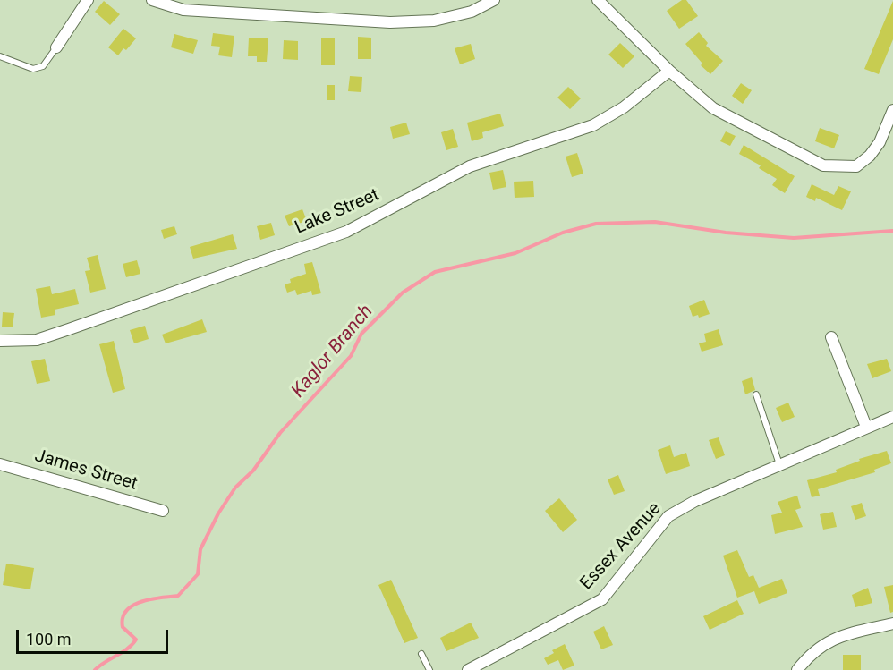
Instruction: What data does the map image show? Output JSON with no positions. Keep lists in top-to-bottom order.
{
  "streets": {
    "street": ["Lake Street", "James Street", "Essex Avenue"]
  },
  "water": ["Kaglor Branch"],
  "scale_bar": "100 m"
}
